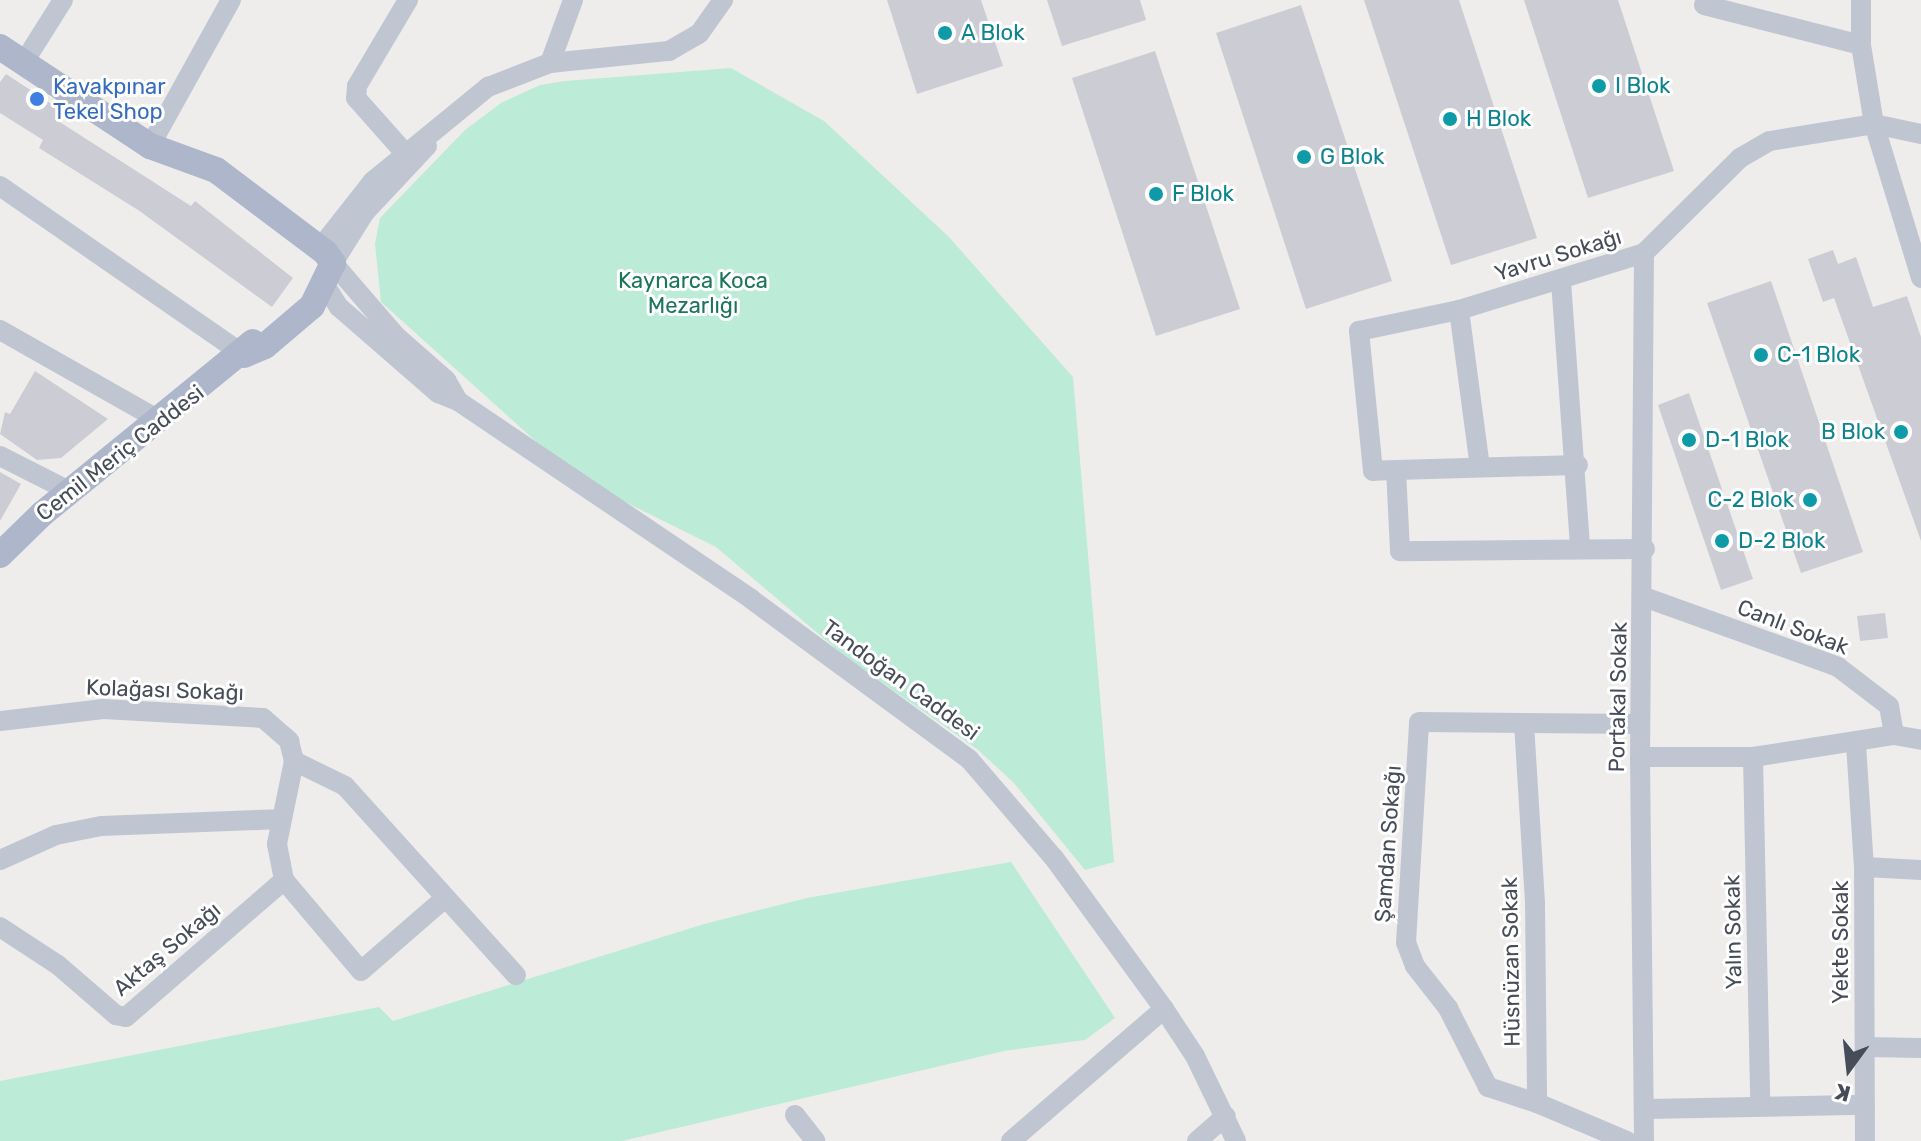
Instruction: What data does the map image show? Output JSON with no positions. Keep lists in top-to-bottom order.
{
  "streets": {
    "main road": ["Cemil Meriç Caddesi"],
    "street": [
      "Yavru Sokağı",
      "Canlı Sokak",
      "Tandoğan Caddesi",
      "Kolağası Sokağı",
      "Portakal Sokak",
      "Şamdan Sokağı",
      "Yalın Sokak",
      "Yekte Sokak",
      "Aktaş Sokağı",
      "Hüsnüzan Sokak"
    ]
  },
  "crossings": [
    ["Yavru Sokağı", "Portakal Sokak"],
    ["Cemil Meriç Caddesi", "Tandoğan Caddesi"],
    ["Canlı Sokak", "Portakal Sokak"],
    ["Şamdan Sokağı", "Hüsnüzan Sokak"]
  ],
  "parks": ["Kaynarca Koca Mezarlığı"],
  "places": [
    "A Blok",
    "I Blok",
    "Kavakpınar Tekel Shop",
    "H Blok",
    "G Blok",
    "F Blok",
    "C-1 Blok",
    "B Blok",
    "D-1 Blok",
    "C-2 Blok",
    "D-2 Blok"
  ],
  "north": "bottom"
}
